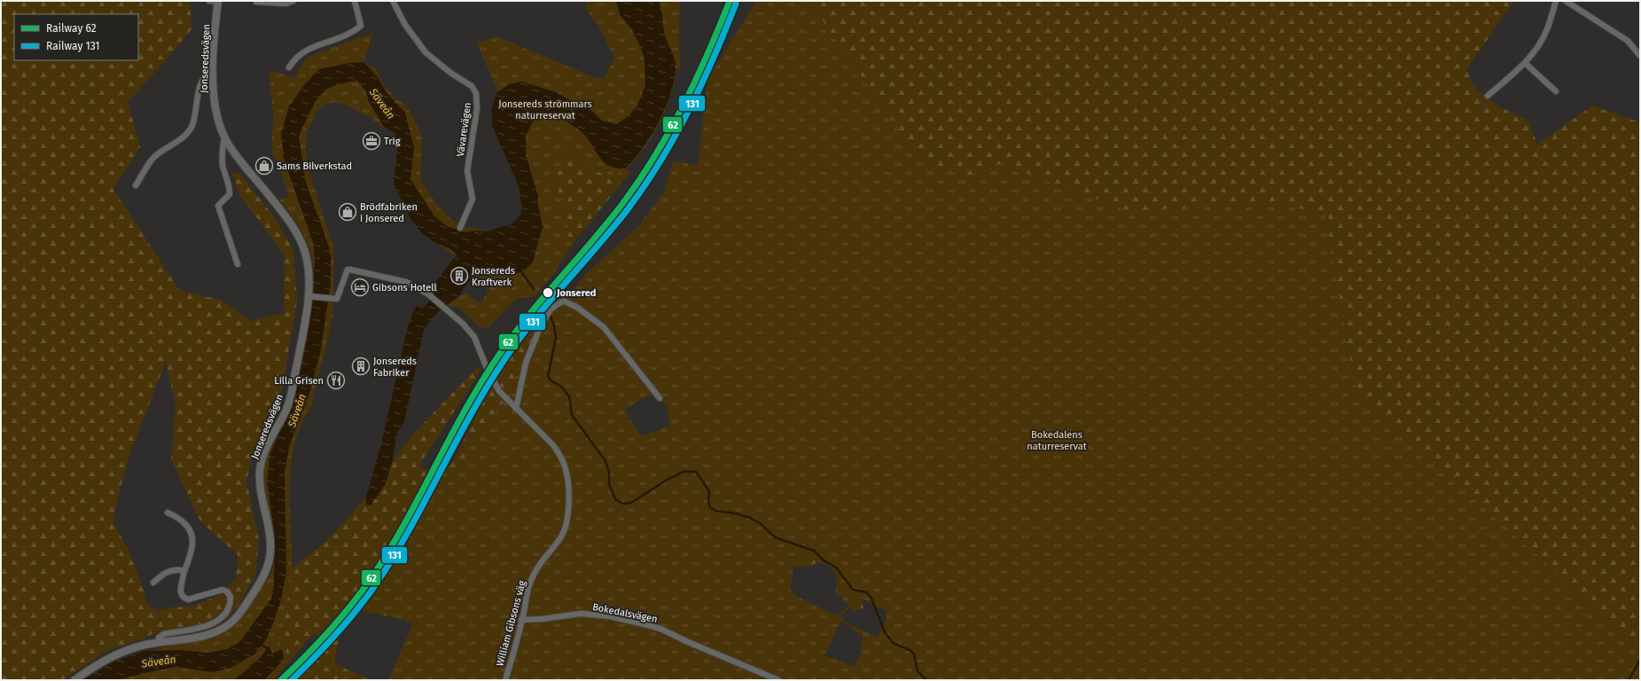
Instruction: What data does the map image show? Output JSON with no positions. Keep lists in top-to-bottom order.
{
  "streets": {
    "street": [
      "Jonseredsvägen",
      "Vävarevägen",
      "Bokedalsvägen",
      "William Gibsons väg"
    ]
  },
  "crossings": [
    ["Jonseredsvägen", "William Gibsons väg"],
    ["Bokedalsvägen", "William Gibsons väg"]
  ],
  "water": ["Säveån"],
  "parks": ["Jonsereds strömmars naturreservat", "Bokedalens naturreservat"],
  "places": {
    "office": ["Trig"],
    "shop": ["Sams Bilverkstad", "Brödfabriken i Jonsered"],
    "building": ["Jonsereds Kraftverk", "Jonsereds Fabriker"],
    "hotel": ["Gibsons Hotell"],
    "other": ["Jonsered"],
    "restaurant": ["Lilla Grisen"]
  },
  "lines": ["rail line 62", "rail line 131"],
  "legend": ["Railway 62", "Railway 131"]
}
